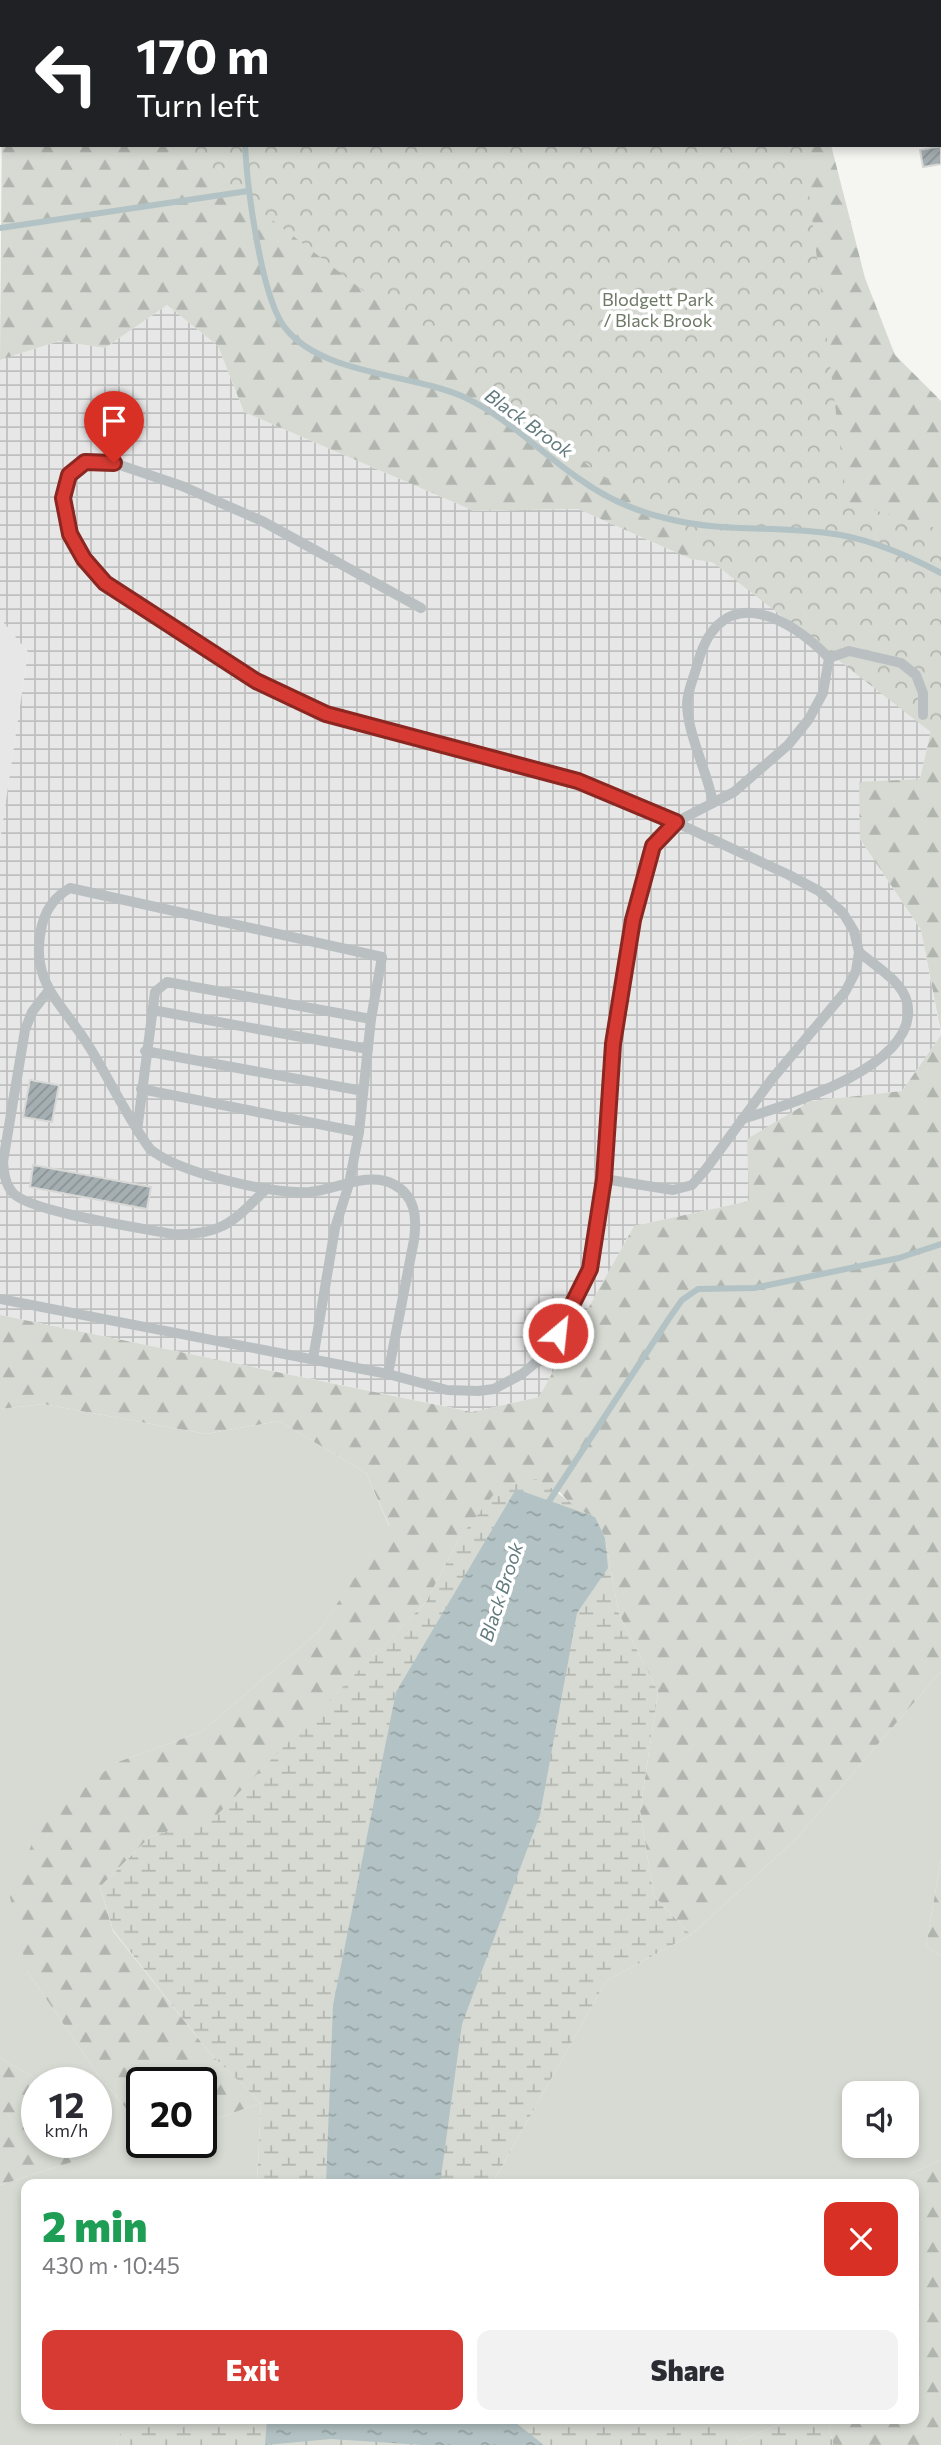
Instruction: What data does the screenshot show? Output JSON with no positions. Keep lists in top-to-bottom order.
{
  "water": ["Black Brook"],
  "parks": ["Blodgett Park / Black Brook"],
  "page": {
    "turn": ["170 m", "Turn left"],
    "speed": "12 km/h",
    "limit": "20",
    "heading": ["2 min", "430 m · 10:45"],
    "buttons": ["Exit", "Share"]
  }
}
